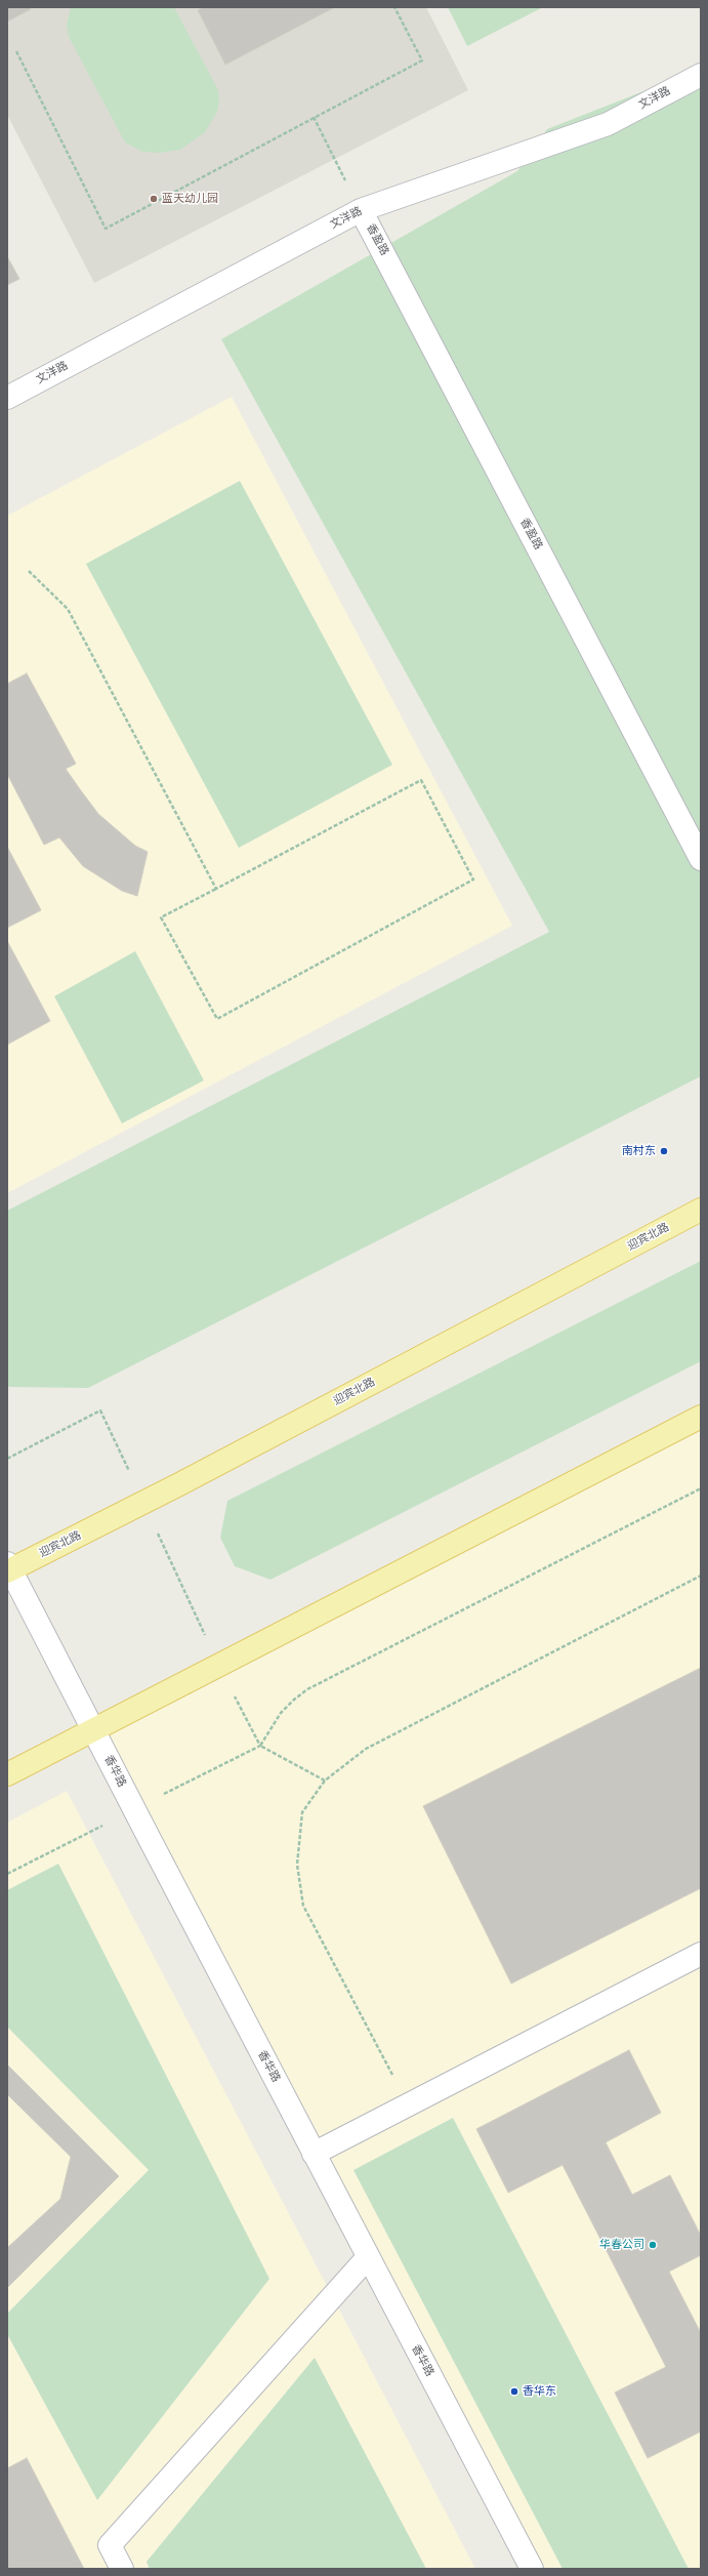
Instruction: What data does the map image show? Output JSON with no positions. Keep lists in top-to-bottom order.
{
  "streets": {
    "main road": ["迎宾北路"],
    "street": ["文洋路", "香盈路", "香华路"]
  },
  "crossings": [
    ["文洋路", "香盈路"],
    ["迎宾北路", "香华路"]
  ],
  "places": [
    "蓝天幼儿园",
    "南村东",
    "华春公司",
    "香华东"
  ]
}
